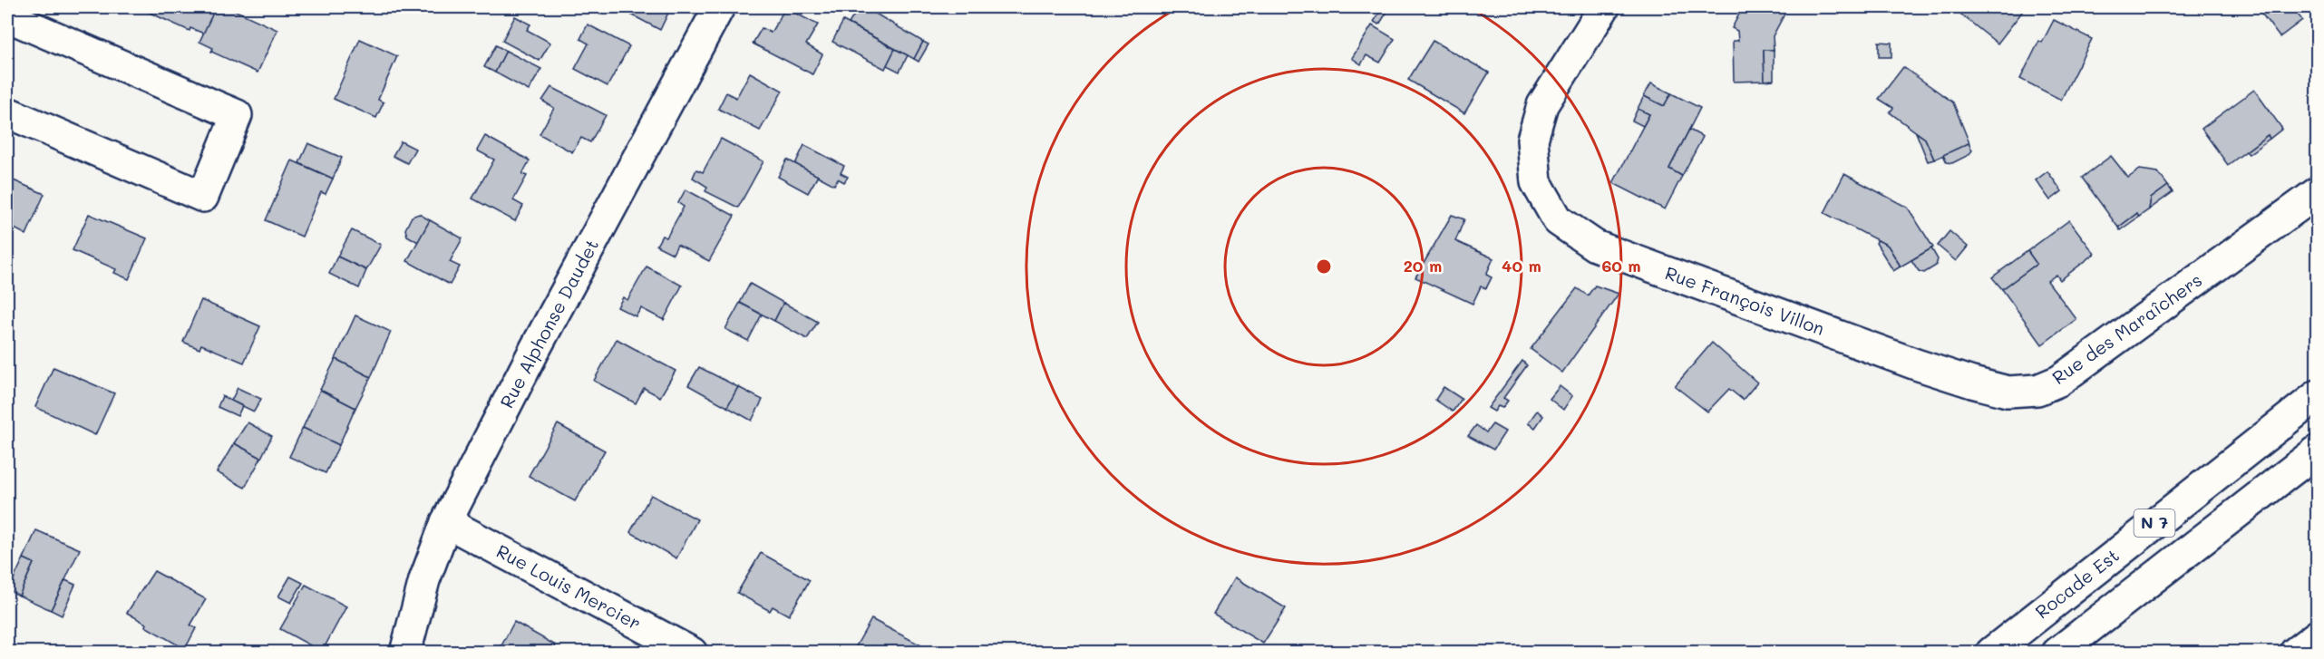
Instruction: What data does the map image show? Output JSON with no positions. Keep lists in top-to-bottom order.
{
  "streets": {
    "main road": [
      "Rue François Villon",
      "Rue Alphonse Daudet",
      "Rue des Maraîchers",
      "N 7",
      "Rocade Est",
      "Rue Louis Mercier"
    ]
  },
  "crossings": [
    ["Rue François Villon", "Rue des Maraîchers"],
    ["Rue Alphonse Daudet", "Rue Louis Mercier"]
  ],
  "rings": ["20 m", "40 m", "60 m"]
}
